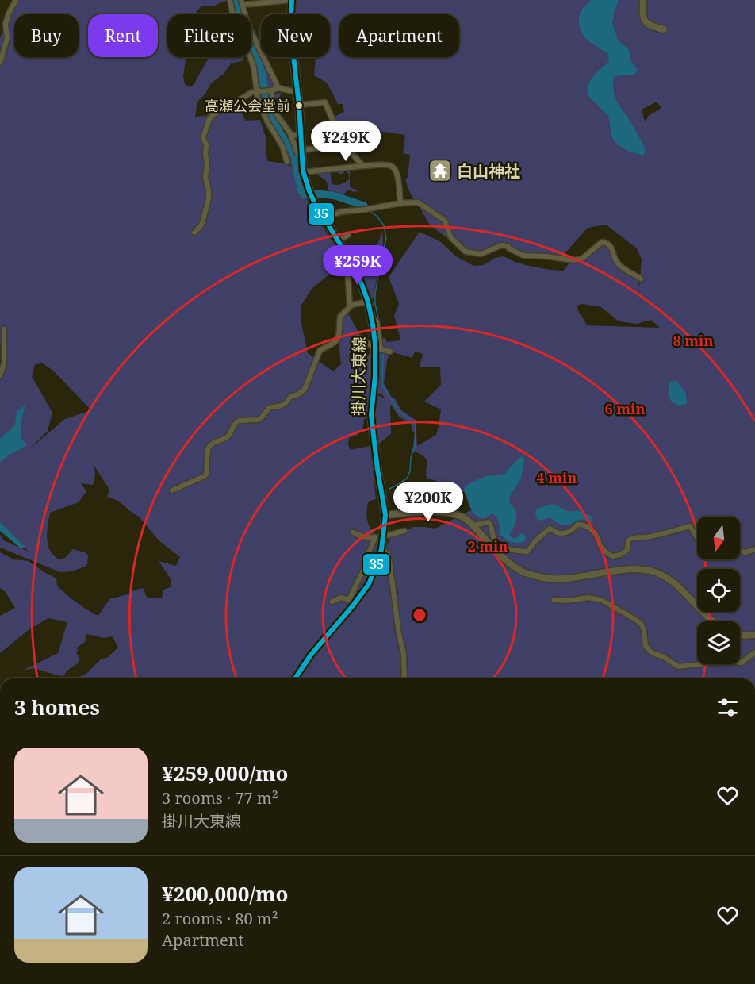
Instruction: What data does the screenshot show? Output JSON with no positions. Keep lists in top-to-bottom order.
{
  "streets": {
    "main road": ["掛川大東線"]
  },
  "places": {
    "other": ["高瀬公会堂前"],
    "temple": ["白山神社"]
  },
  "lines": ["transit line 35"],
  "north": "bottom",
  "page": {
    "chip": [
      "Buy",
      "Rent",
      "Filters",
      "New",
      "Apartment"
    ],
    "price": ["¥249K", "¥259K", "¥200K"],
    "heading": "3 homes",
    "list": [
      {
        "name": "¥259,000/mo",
        "note": "3 rooms · 77 m² · 掛川大東線"
      },
      {
        "name": "¥200,000/mo",
        "note": "2 rooms · 80 m² · Apartment"
      }
    ]
  },
  "rings": [
    "8 min",
    "6 min",
    "4 min",
    "2 min"
  ]
}
